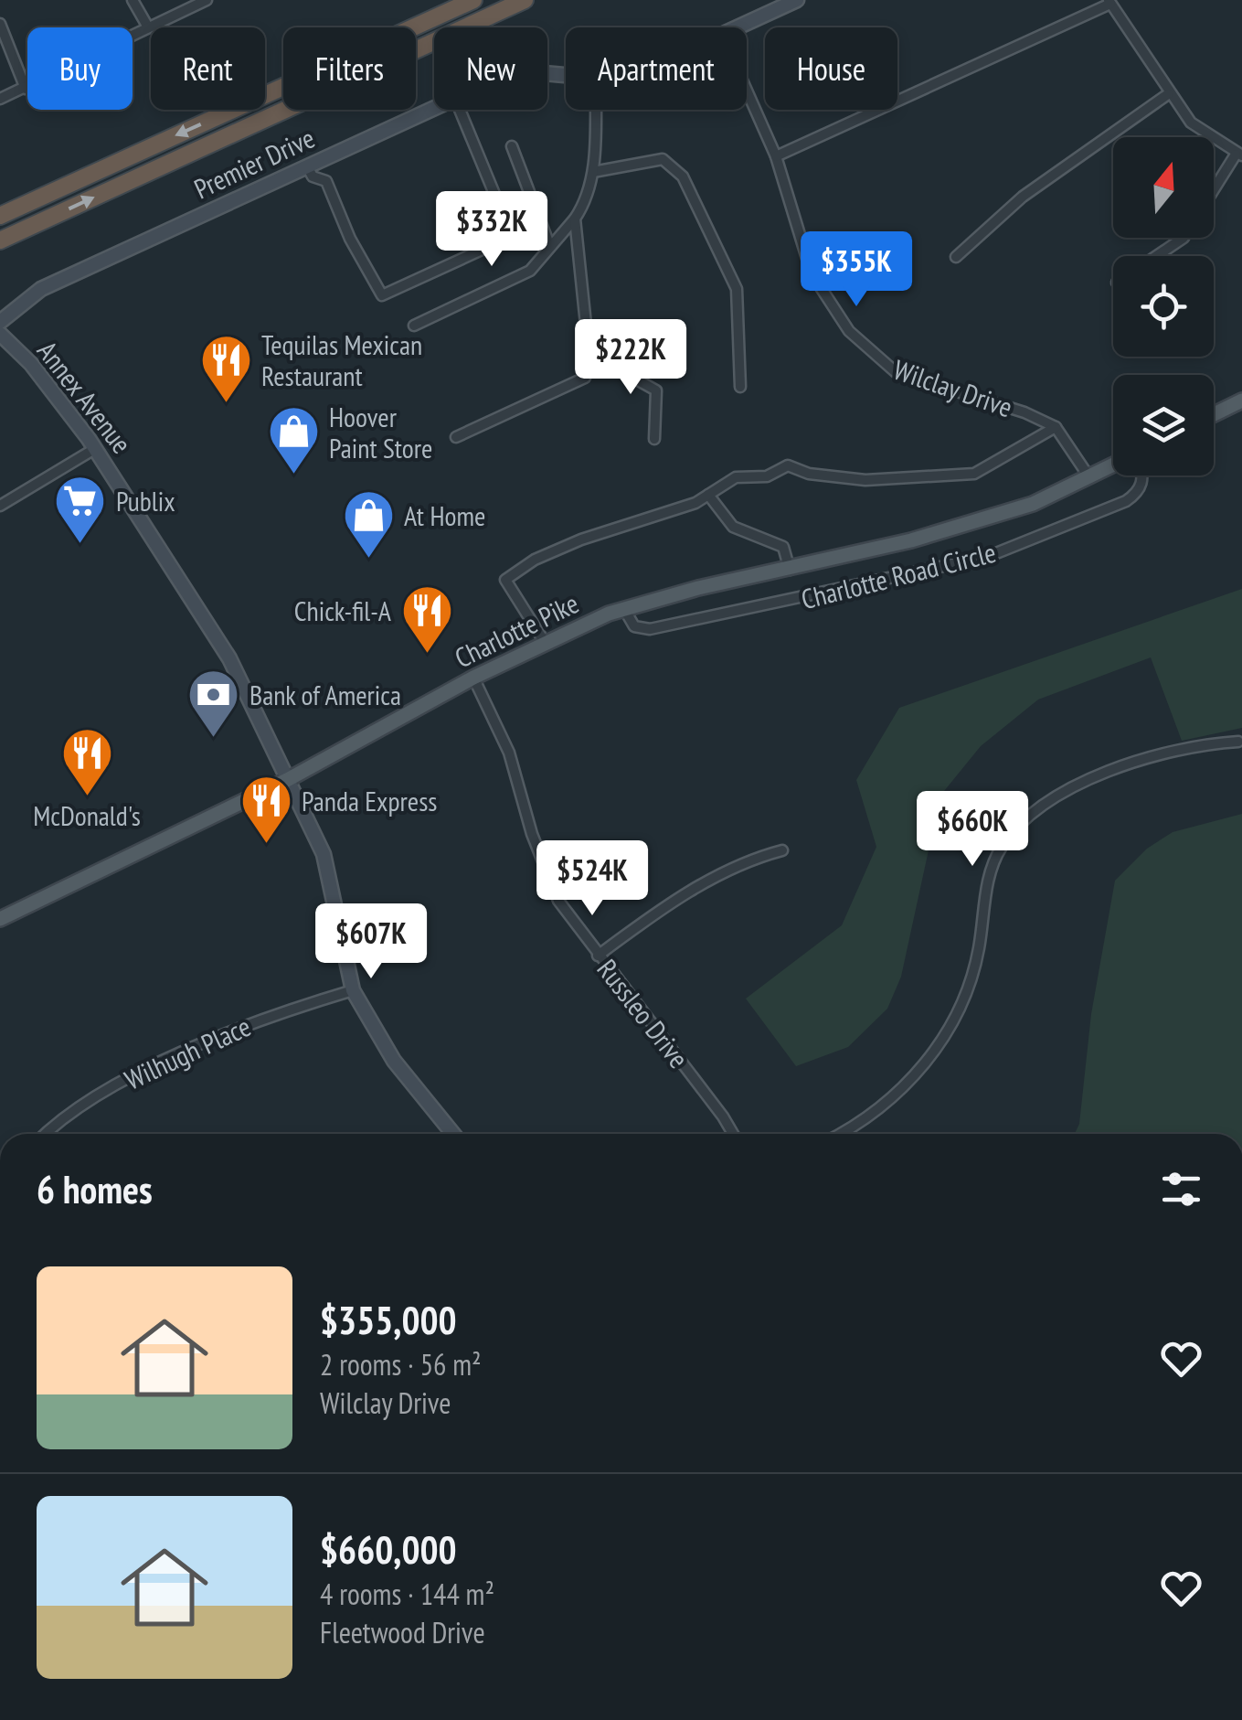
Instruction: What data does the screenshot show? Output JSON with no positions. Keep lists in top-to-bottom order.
{
  "streets": {
    "main road": ["Charlotte Pike"],
    "street": [
      "Premier Drive",
      "Wilclay Drive",
      "Annex Avenue",
      "Charlotte Road Circle",
      "Russleo Drive",
      "Wilhugh Place"
    ]
  },
  "crossings": [
    ["Annex Avenue", "Charlotte Pike"],
    ["Annex Avenue", "Wilhugh Place"],
    ["Charlotte Road Circle", "Charlotte Pike"],
    ["Charlotte Pike", "Russleo Drive"]
  ],
  "places": {
    "restaurant": [
      "Tequilas Mexican Restaurant",
      "Chick-fil-A",
      "McDonald's",
      "Panda Express"
    ],
    "shop": ["Hoover Paint Store", "At Home"],
    "supermarket": ["Publix"],
    "bank": ["Bank of America"]
  },
  "north": "top",
  "page": {
    "chip": [
      "Buy",
      "Rent",
      "Filters",
      "New",
      "Apartment",
      "House"
    ],
    "price": [
      "$332K",
      "$355K",
      "$222K",
      "$660K",
      "$524K",
      "$607K"
    ],
    "heading": "6 homes",
    "list": [
      {
        "name": "$355,000",
        "note": "2 rooms · 56 m² · Wilclay Drive"
      },
      {
        "name": "$660,000",
        "note": "4 rooms · 144 m² · Fleetwood Drive"
      }
    ]
  }
}
